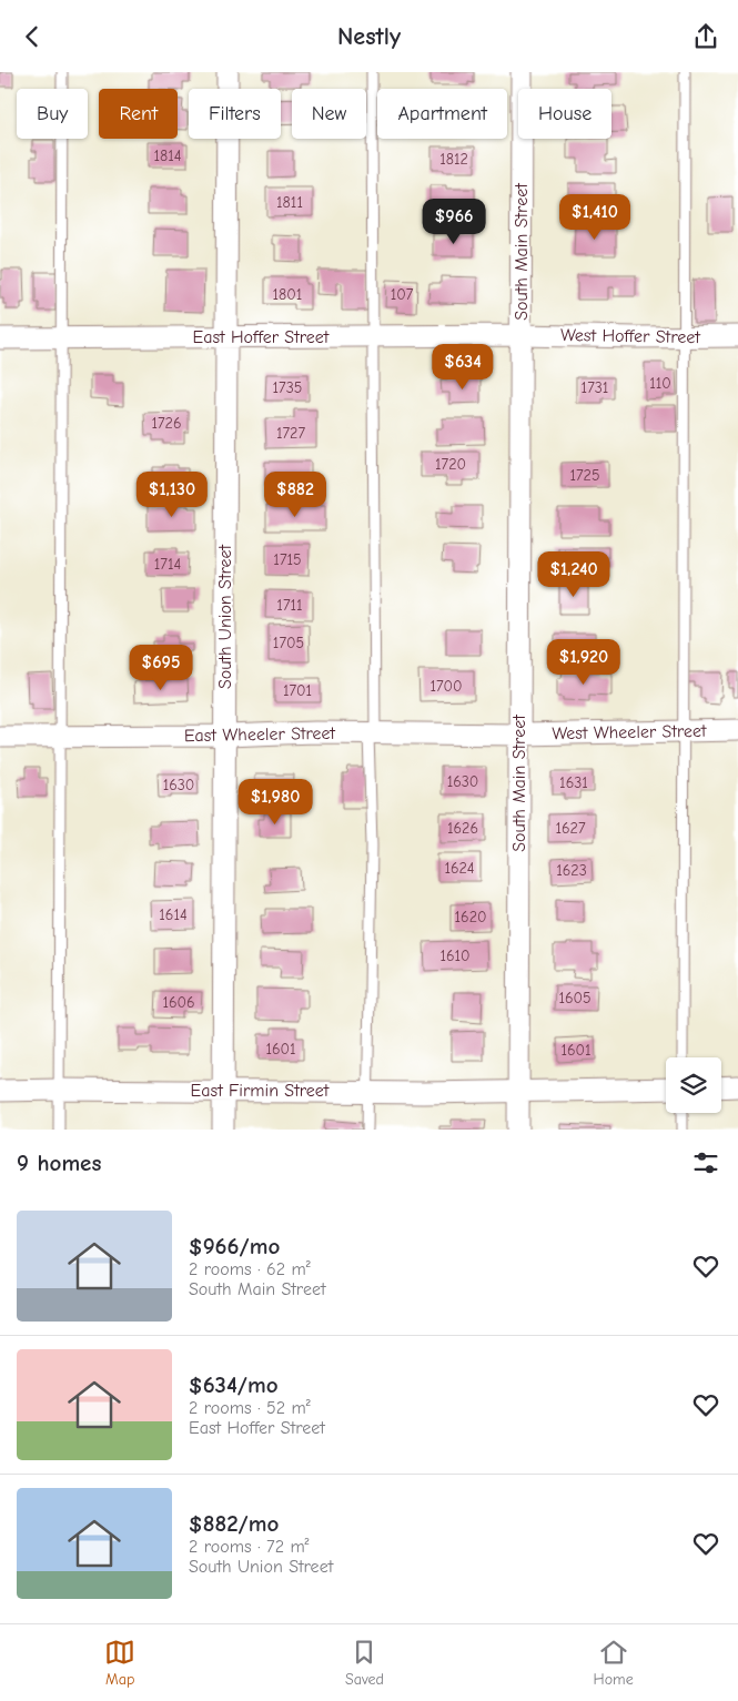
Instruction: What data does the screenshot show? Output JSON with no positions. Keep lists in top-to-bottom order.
{
  "streets": {
    "street": [
      "South Main Street",
      "West Hoffer Street",
      "East Hoffer Street",
      "South Union Street",
      "West Wheeler Street",
      "East Wheeler Street",
      "East Firmin Street"
    ]
  },
  "crossings": [
    ["South Main Street", "West Hoffer Street"],
    ["South Main Street", "East Hoffer Street"],
    ["South Main Street", "West Wheeler Street"],
    ["South Main Street", "East Wheeler Street"],
    ["South Main Street", "East Firmin Street"],
    ["West Hoffer Street", "East Hoffer Street"],
    ["East Hoffer Street", "South Union Street"],
    ["South Union Street", "East Wheeler Street"],
    ["South Union Street", "East Firmin Street"],
    ["West Wheeler Street", "East Wheeler Street"]
  ],
  "house_numbers": [
    "1814",
    "1812",
    "1811",
    "1801",
    "107",
    "110",
    "1735",
    "1731",
    "1726",
    "1727",
    "1720",
    "1725",
    "1715",
    "1714",
    "1711",
    "1705",
    "1700",
    "1701",
    "1630",
    "1631",
    "1630",
    "1626",
    "1627",
    "1624",
    "1623",
    "1614",
    "1620",
    "1610",
    "1605",
    "1606",
    "1601",
    "1601"
  ],
  "page": {
    "header": "Nestly",
    "chip": [
      "Buy",
      "Rent",
      "Filters",
      "New",
      "Apartment",
      "House"
    ],
    "price": [
      "$1,410",
      "$966",
      "$634",
      "$1,130",
      "$882",
      "$1,240",
      "$1,920",
      "$695",
      "$1,980"
    ],
    "heading": "9 homes",
    "list": [
      {
        "name": "$966/mo",
        "note": "2 rooms · 62 m² · South Main Street"
      },
      {
        "name": "$634/mo",
        "note": "2 rooms · 52 m² · East Hoffer Street"
      },
      {
        "name": "$882/mo",
        "note": "2 rooms · 72 m² · South Union Street"
      }
    ],
    "tabs": ["Map", "Saved", "Home"]
  }
}
